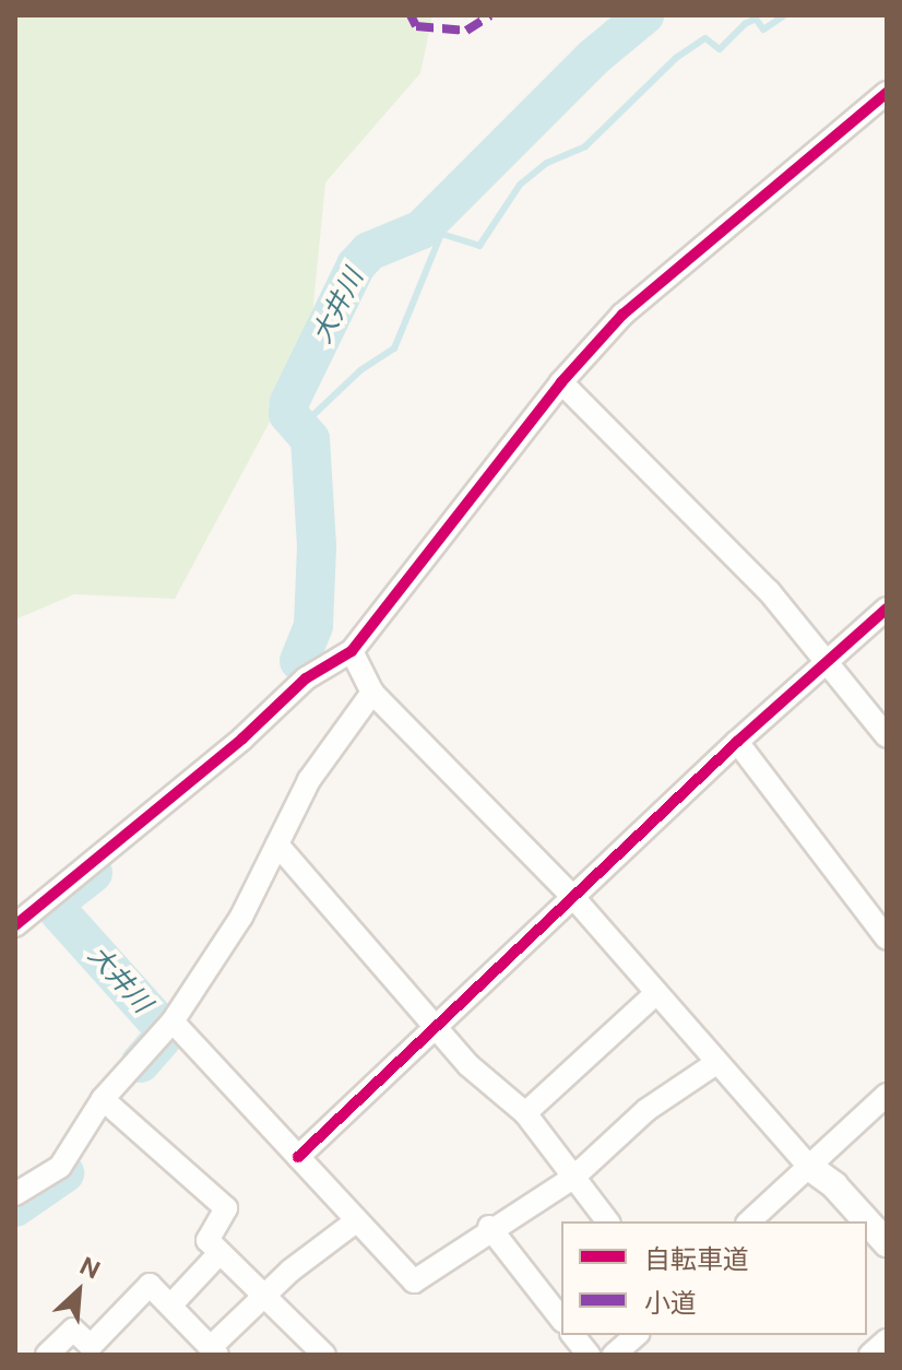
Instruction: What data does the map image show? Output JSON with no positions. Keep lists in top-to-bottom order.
{
  "water": ["大井川"],
  "legend": ["自転車道", "小道"],
  "north": "top right"
}
